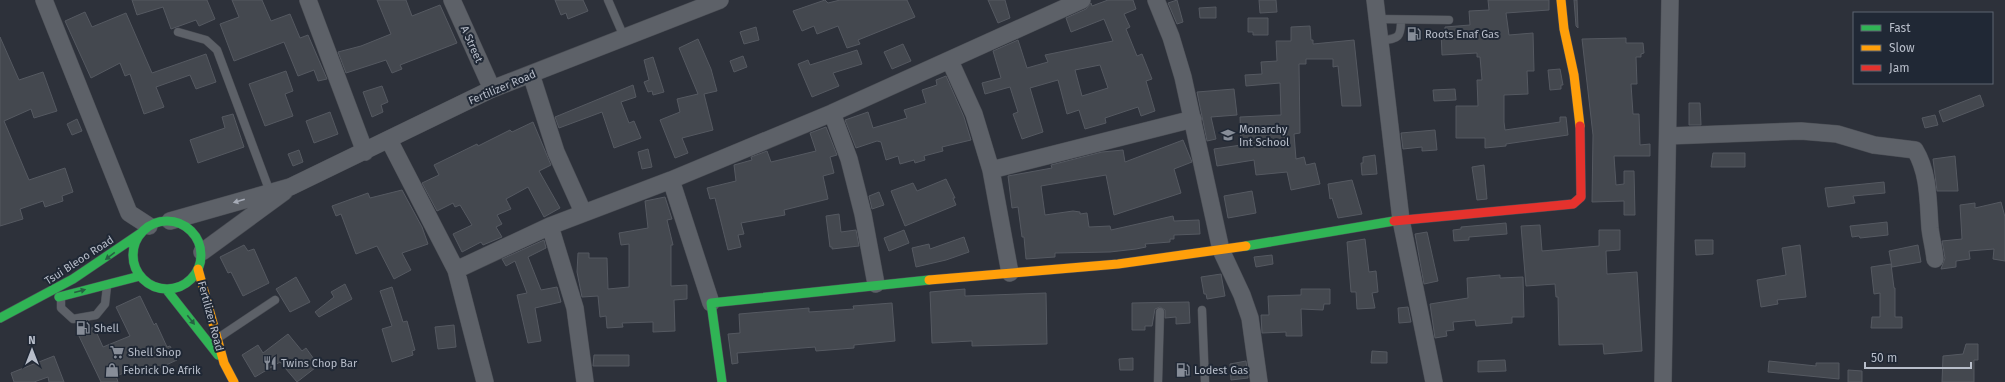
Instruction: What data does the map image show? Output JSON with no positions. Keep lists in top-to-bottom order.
{
  "streets": {
    "street": ["A Street", "Fertilizer Road", "Tsui Bleoo Road"]
  },
  "crossings": [
    ["A Street", "Fertilizer Road"],
    ["Fertilizer Road", "Tsui Bleoo Road"]
  ],
  "places": {
    "fuel station": ["Roots Enaf Gas", "Shell", "Lodest Gas"],
    "school or university": ["Monarchy Int School"],
    "supermarket": ["Shell Shop"],
    "restaurant": ["Twins Chop Bar"],
    "shop": ["Febrick De Afrik"]
  },
  "legend": ["Fast", "Slow", "Jam"],
  "scale_bar": "50 m",
  "north": "top"
}
